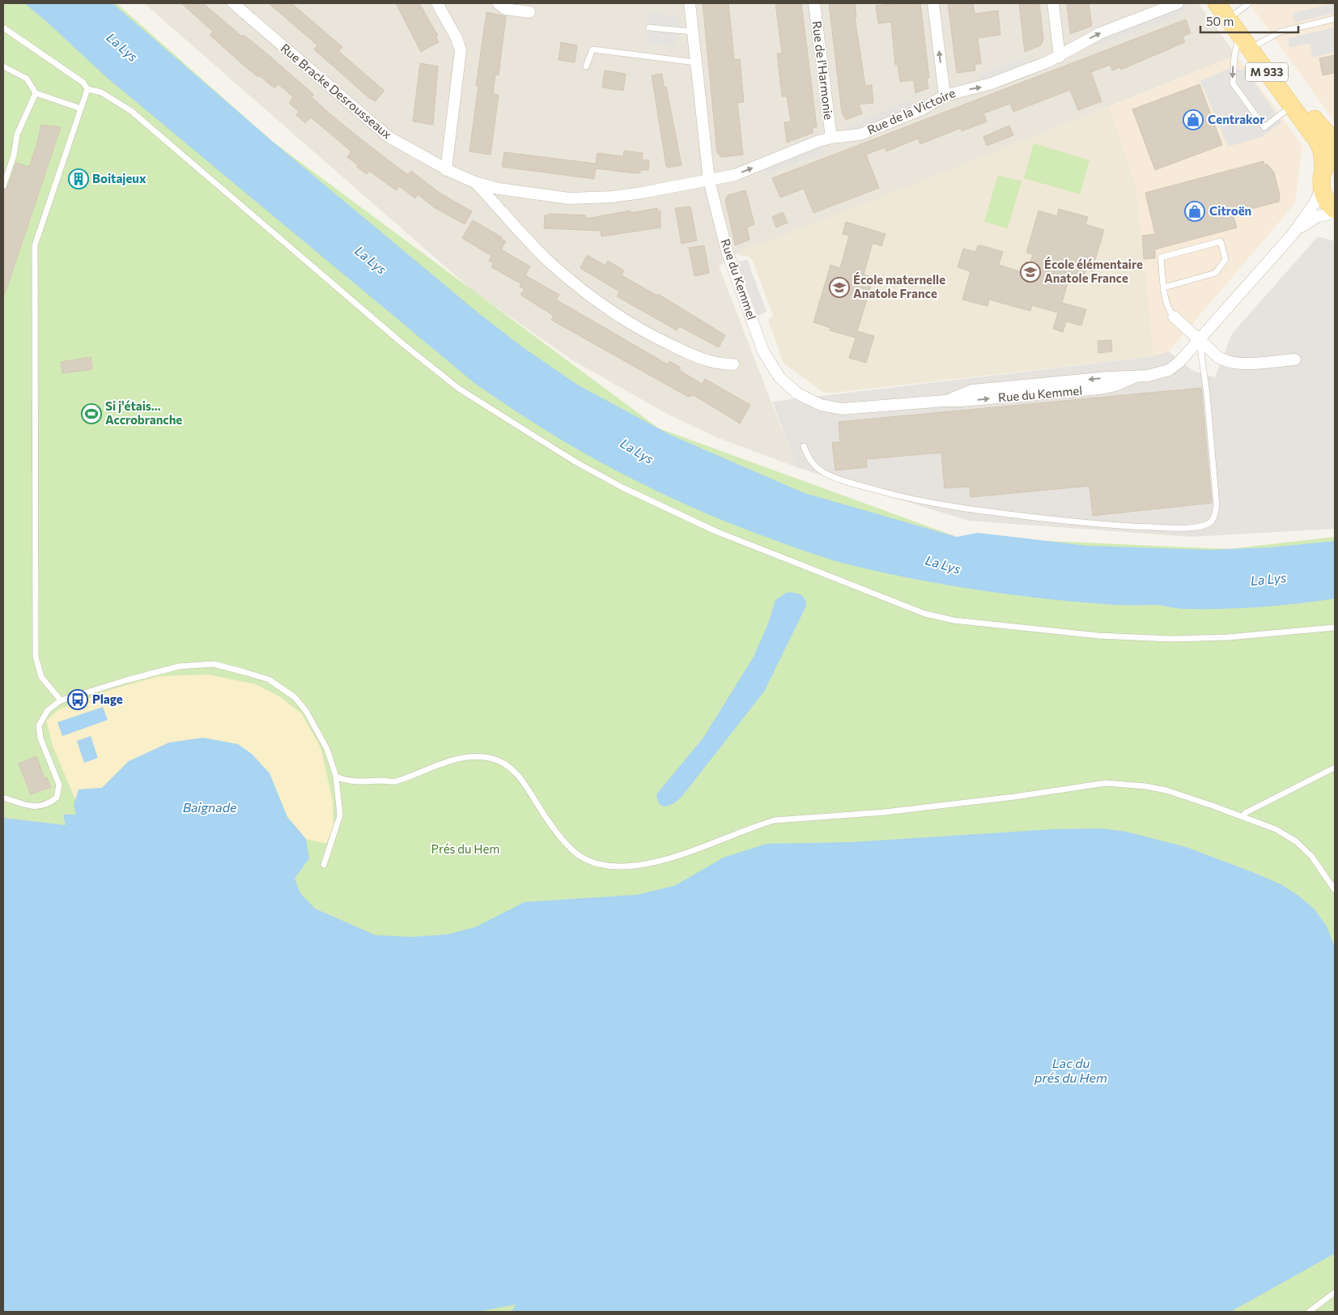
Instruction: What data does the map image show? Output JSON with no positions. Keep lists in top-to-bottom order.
{
  "streets": {
    "main road": ["M 933"],
    "street": [
      "Rue de l'Harmonie",
      "Rue Bracke Desrousseaux",
      "Rue de la Victoire",
      "Rue du Kemmel"
    ]
  },
  "crossings": [
    ["Rue de l'Harmonie", "Rue de la Victoire"],
    ["Rue Bracke Desrousseaux", "Rue de la Victoire"],
    ["Rue Bracke Desrousseaux", "Rue du Kemmel"],
    ["Rue de la Victoire", "Rue du Kemmel"]
  ],
  "one_way": ["Rue de la Victoire"],
  "water": ["La Lys", "Baignade", "Lac du prés du Hem"],
  "parks": ["Prés du Hem"],
  "places": {
    "shop": ["Centrakor", "Citroën"],
    "building": ["Boitajeux"],
    "school or university": ["École élémentaire Anatole France", "École maternelle Anatole France"],
    "sports": ["Si j'étais... Accrobranche"],
    "bus stop": ["Plage"]
  },
  "scale_bar": "50 m"
}
